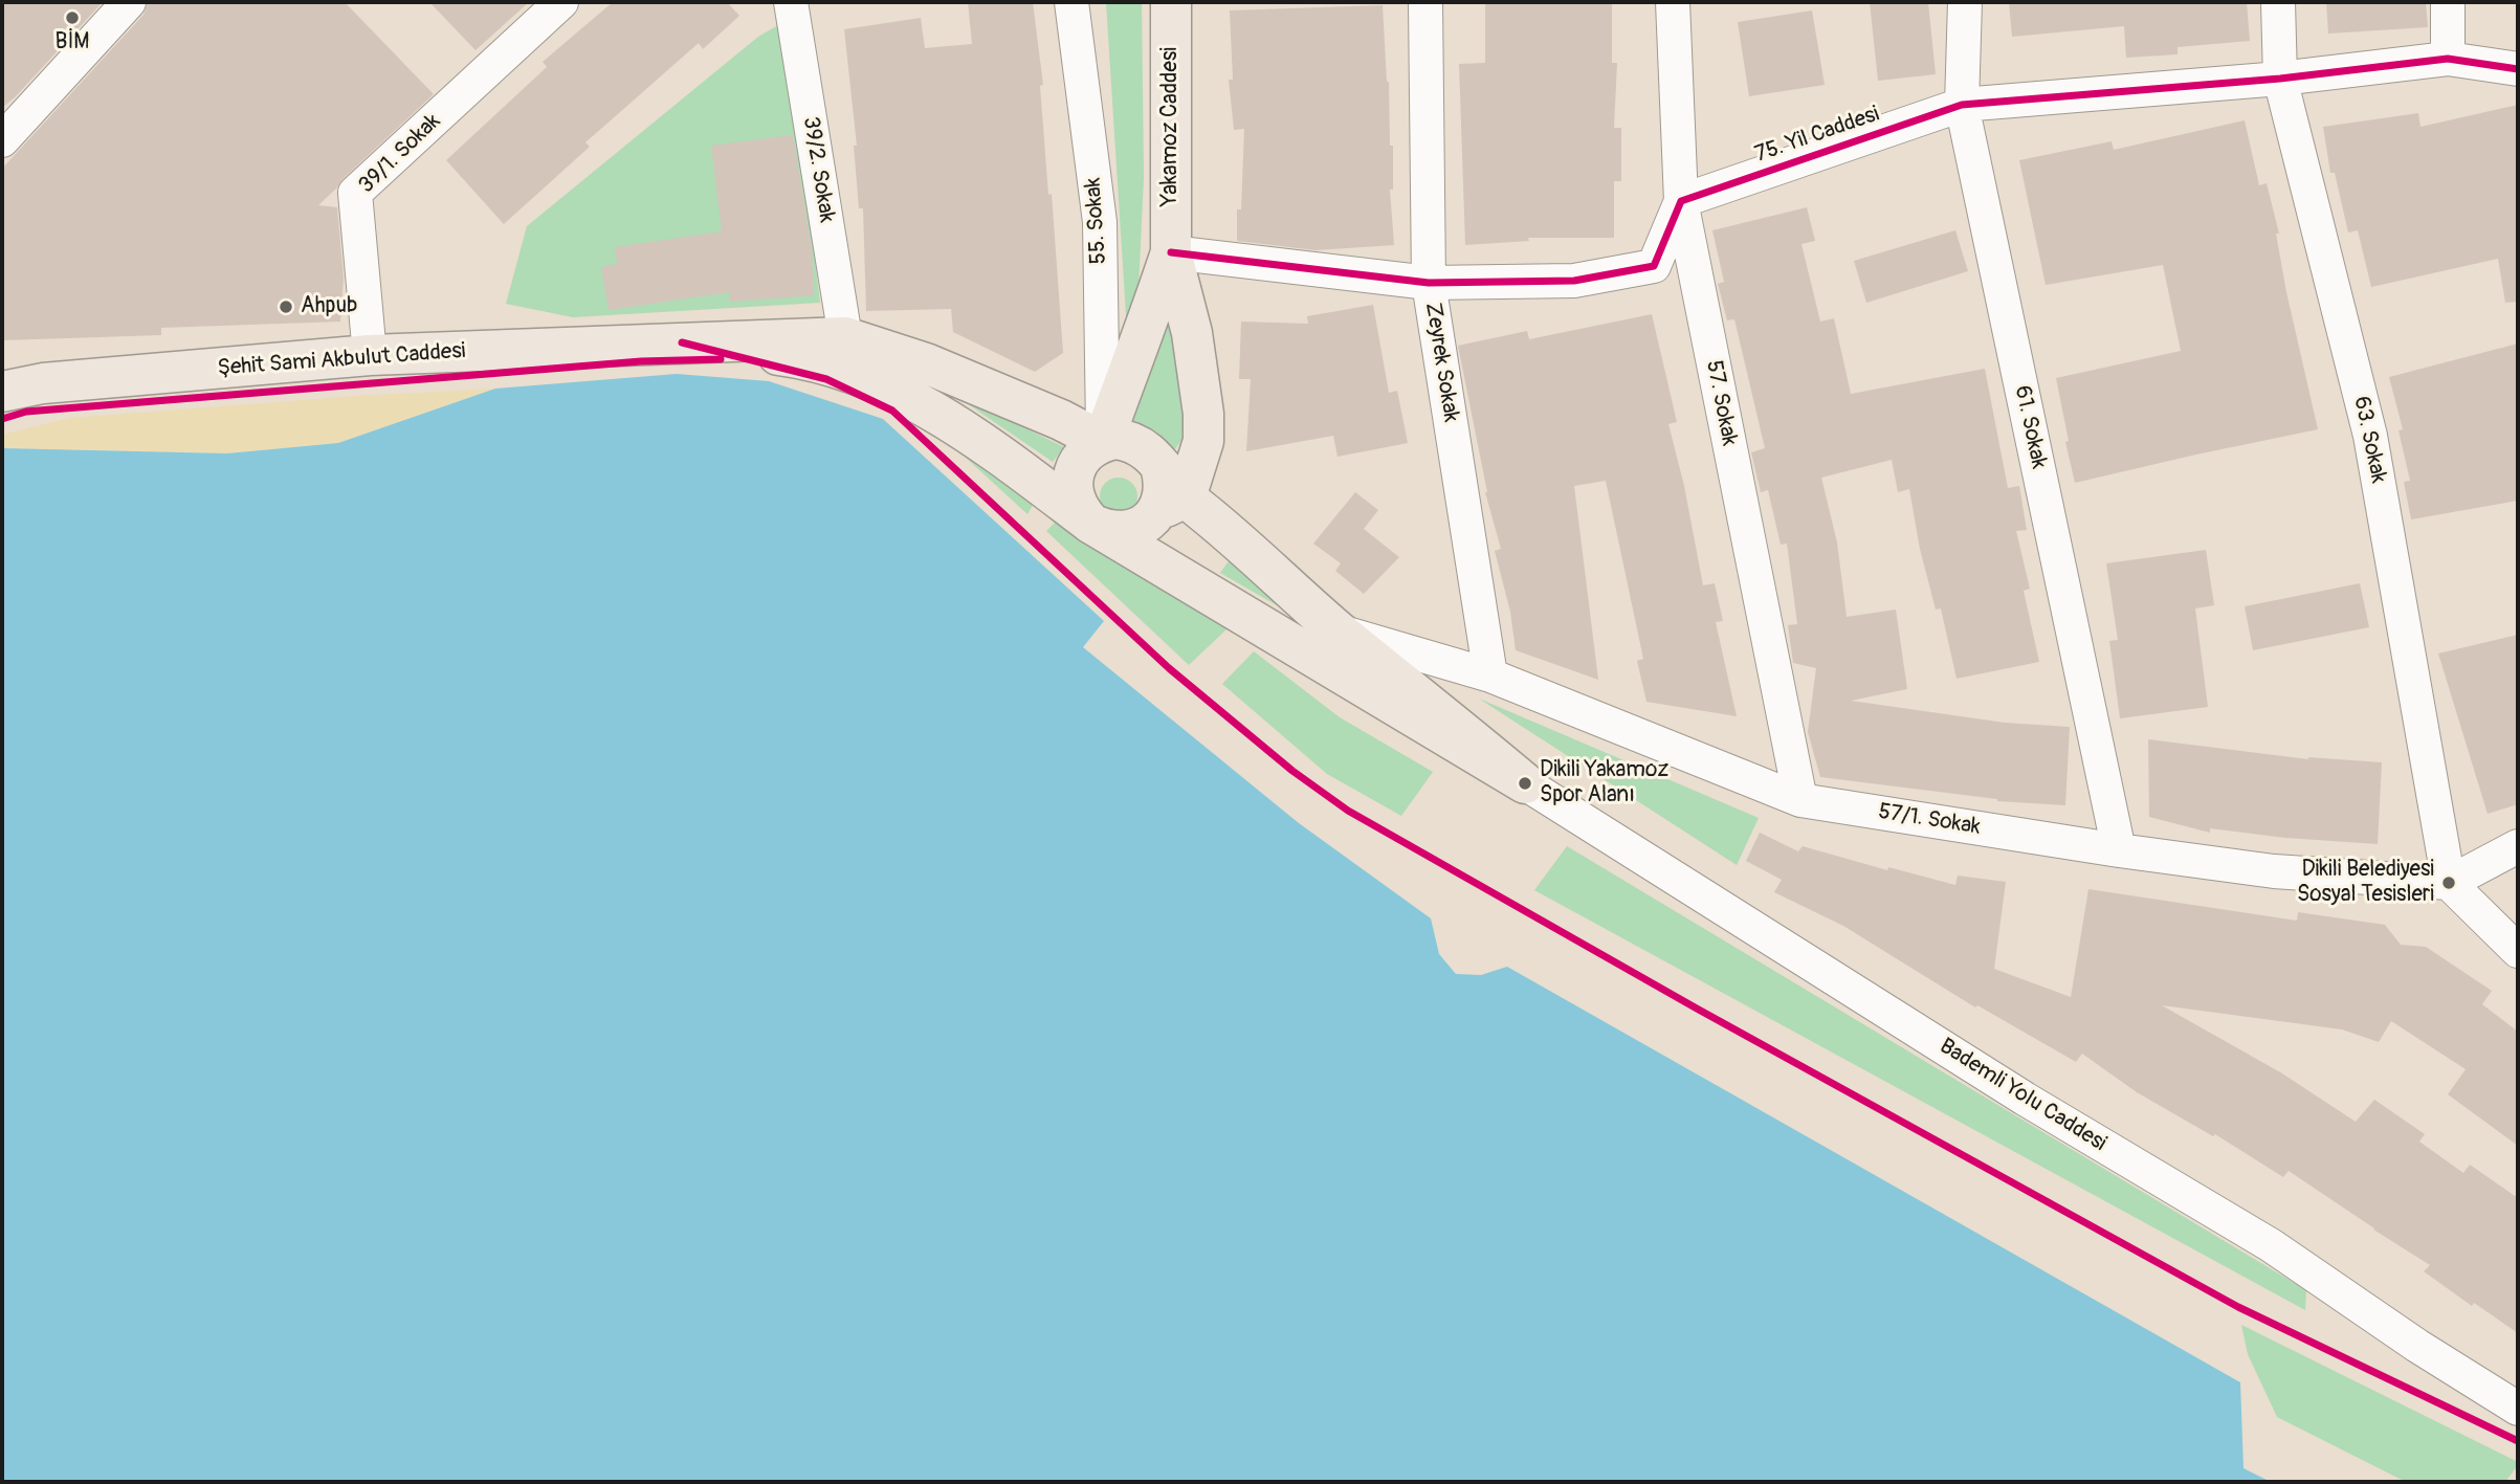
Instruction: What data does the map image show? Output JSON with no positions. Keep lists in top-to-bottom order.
{
  "streets": {
    "main road": ["Yakamoz Caddesi", "Şehit Sami Akbulut Caddesi"],
    "street": [
      "75. Yil Caddesi",
      "39/1. Sokak",
      "39/2. Sokak",
      "55. Sokak",
      "Zeyrek Sokak",
      "57. Sokak",
      "61. Sokak",
      "63. Sokak",
      "57/1. Sokak",
      "Bademli Yolu Caddesi"
    ]
  },
  "crossings": [
    ["75. Yil Caddesi", "57. Sokak"],
    ["75. Yil Caddesi", "61. Sokak"],
    ["75. Yil Caddesi", "63. Sokak"],
    ["39/1. Sokak", "Şehit Sami Akbulut Caddesi"],
    ["39/2. Sokak", "Şehit Sami Akbulut Caddesi"],
    ["55. Sokak", "Şehit Sami Akbulut Caddesi"],
    ["Şehit Sami Akbulut Caddesi", "Bademli Yolu Caddesi"],
    ["Zeyrek Sokak", "57/1. Sokak"],
    ["57. Sokak", "57/1. Sokak"],
    ["61. Sokak", "57/1. Sokak"],
    ["63. Sokak", "57/1. Sokak"]
  ],
  "places": [
    "BİM",
    "Ahpub",
    "Dikili Yakamoz Spor Alanı",
    "Dikili Belediyesi Sosyal Tesisleri"
  ]
}
